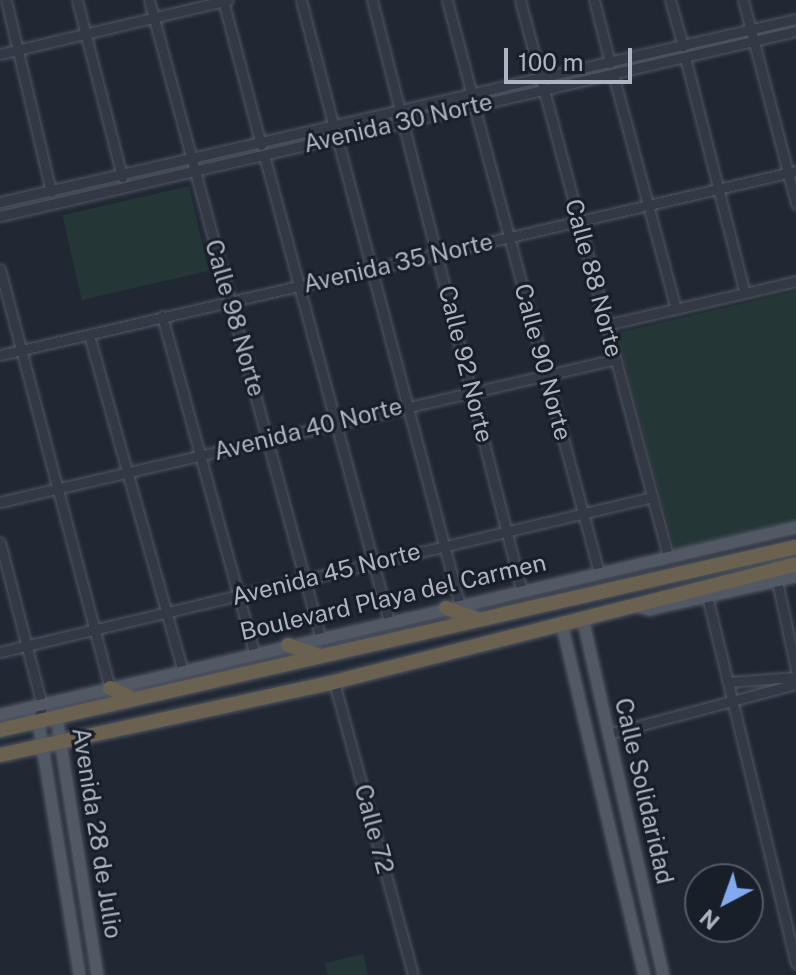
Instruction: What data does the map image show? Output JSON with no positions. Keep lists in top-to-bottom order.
{
  "streets": {
    "main road": ["Boulevard Playa del Carmen", "Calle Solidaridad", "Avenida 28 de Julio"],
    "street": [
      "Avenida 30 Norte",
      "Avenida 35 Norte",
      "Calle 88 Norte",
      "Calle 98 Norte",
      "Calle 90 Norte",
      "Calle 92 Norte",
      "Avenida 40 Norte",
      "Avenida 45 Norte",
      "Calle 72"
    ]
  },
  "crossings": [
    ["Avenida 30 Norte", "Calle 88 Norte"],
    ["Avenida 30 Norte", "Calle 98 Norte"],
    ["Avenida 30 Norte", "Calle 90 Norte"],
    ["Avenida 30 Norte", "Calle 92 Norte"],
    ["Avenida 35 Norte", "Calle 88 Norte"],
    ["Avenida 35 Norte", "Calle 98 Norte"],
    ["Avenida 35 Norte", "Calle 90 Norte"],
    ["Avenida 35 Norte", "Calle 92 Norte"],
    ["Calle 88 Norte", "Avenida 40 Norte"],
    ["Calle 88 Norte", "Avenida 45 Norte"],
    ["Calle 88 Norte", "Boulevard Playa del Carmen"],
    ["Calle 98 Norte", "Avenida 40 Norte"],
    ["Calle 98 Norte", "Avenida 45 Norte"],
    ["Calle 98 Norte", "Boulevard Playa del Carmen"],
    ["Calle 90 Norte", "Avenida 40 Norte"],
    ["Calle 90 Norte", "Avenida 45 Norte"],
    ["Calle 90 Norte", "Boulevard Playa del Carmen"],
    ["Calle 92 Norte", "Avenida 40 Norte"],
    ["Calle 92 Norte", "Avenida 45 Norte"],
    ["Calle 92 Norte", "Boulevard Playa del Carmen"],
    ["Boulevard Playa del Carmen", "Avenida 28 de Julio"]
  ],
  "scale_bar": "100 m",
  "north": "bottom left"
}
